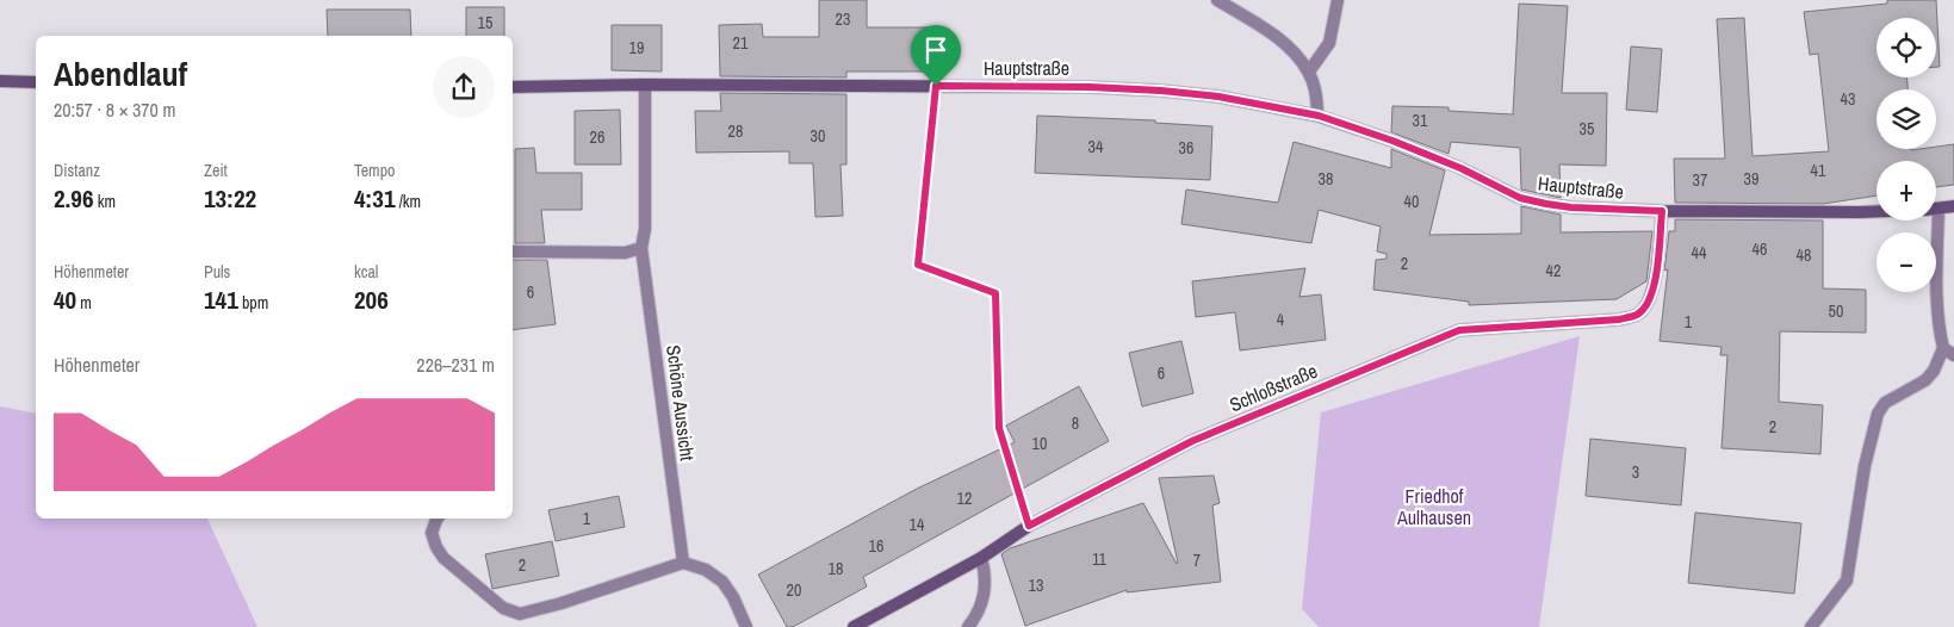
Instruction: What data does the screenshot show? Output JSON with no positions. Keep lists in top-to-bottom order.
{
  "streets": {
    "street": ["Hauptstraße", "Schloßstraße", "Schöne Aussicht"]
  },
  "crossings": [
    ["Hauptstraße", "Schloßstraße"],
    ["Hauptstraße", "Schöne Aussicht"]
  ],
  "parks": ["Friedhof Aulhausen"],
  "house_numbers": [
    "23",
    "15",
    "21",
    "19",
    "43",
    "31",
    "35",
    "28",
    "30",
    "26",
    "34",
    "36",
    "41",
    "38",
    "39",
    "37",
    "40",
    "46",
    "44",
    "48",
    "2",
    "42",
    "6",
    "50",
    "4",
    "1",
    "6",
    "8",
    "2",
    "10",
    "3",
    "12",
    "1",
    "14",
    "16",
    "11",
    "7",
    "2",
    "18",
    "13",
    "20"
  ],
  "page": {
    "map_buttons": ["+", "−"],
    "heading": ["Abendlauf", "20:57 · 8 × 370 m"],
    "stats": [
      ["Distanz", "2.96 km"],
      ["Zeit", "13:22"],
      ["Tempo", "4:31 /km"],
      ["Höhenmeter", "40 m"],
      ["Puls", "141 bpm"],
      ["kcal", "206"]
    ],
    "chart": ["Höhenmeter", "226–231 m"]
  }
}
